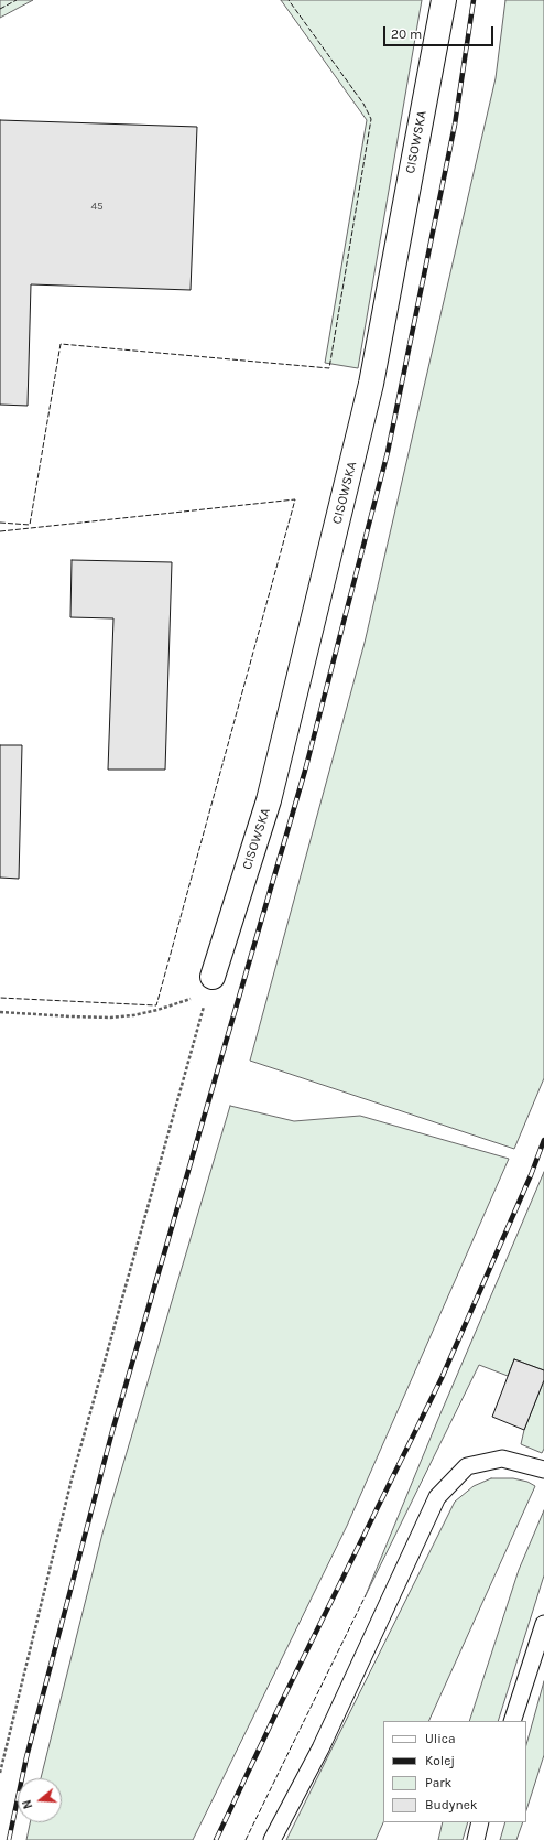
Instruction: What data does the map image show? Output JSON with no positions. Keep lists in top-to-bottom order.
{
  "streets": {
    "street": ["CISOWSKA"]
  },
  "house_numbers": ["45"],
  "legend": [
    "Ulica",
    "Kolej",
    "Park",
    "Budynek"
  ],
  "scale_bar": "20 m",
  "north": "left"
}
